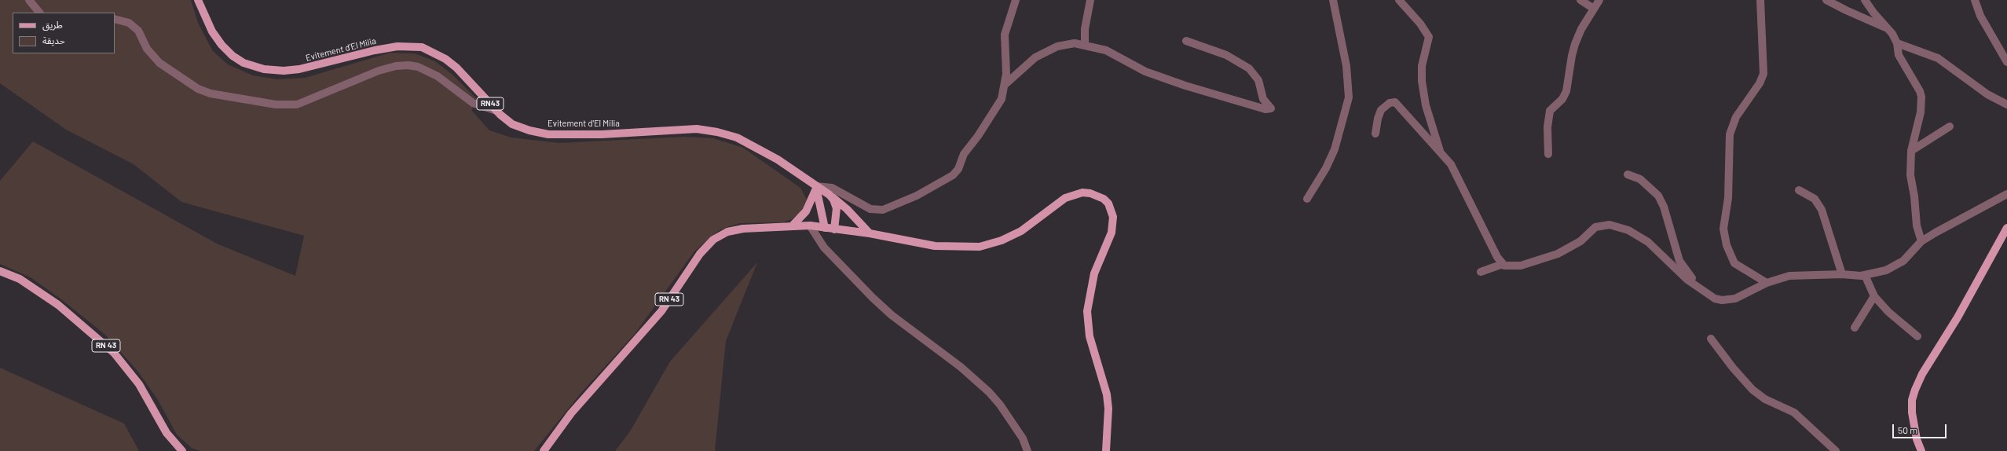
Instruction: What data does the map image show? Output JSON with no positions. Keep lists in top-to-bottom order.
{
  "streets": {
    "main road": ["Evitement d'El Milia", "RN43", "RN 43"]
  },
  "legend": ["طريق", "حديقة"],
  "scale_bar": "50 m"
}
